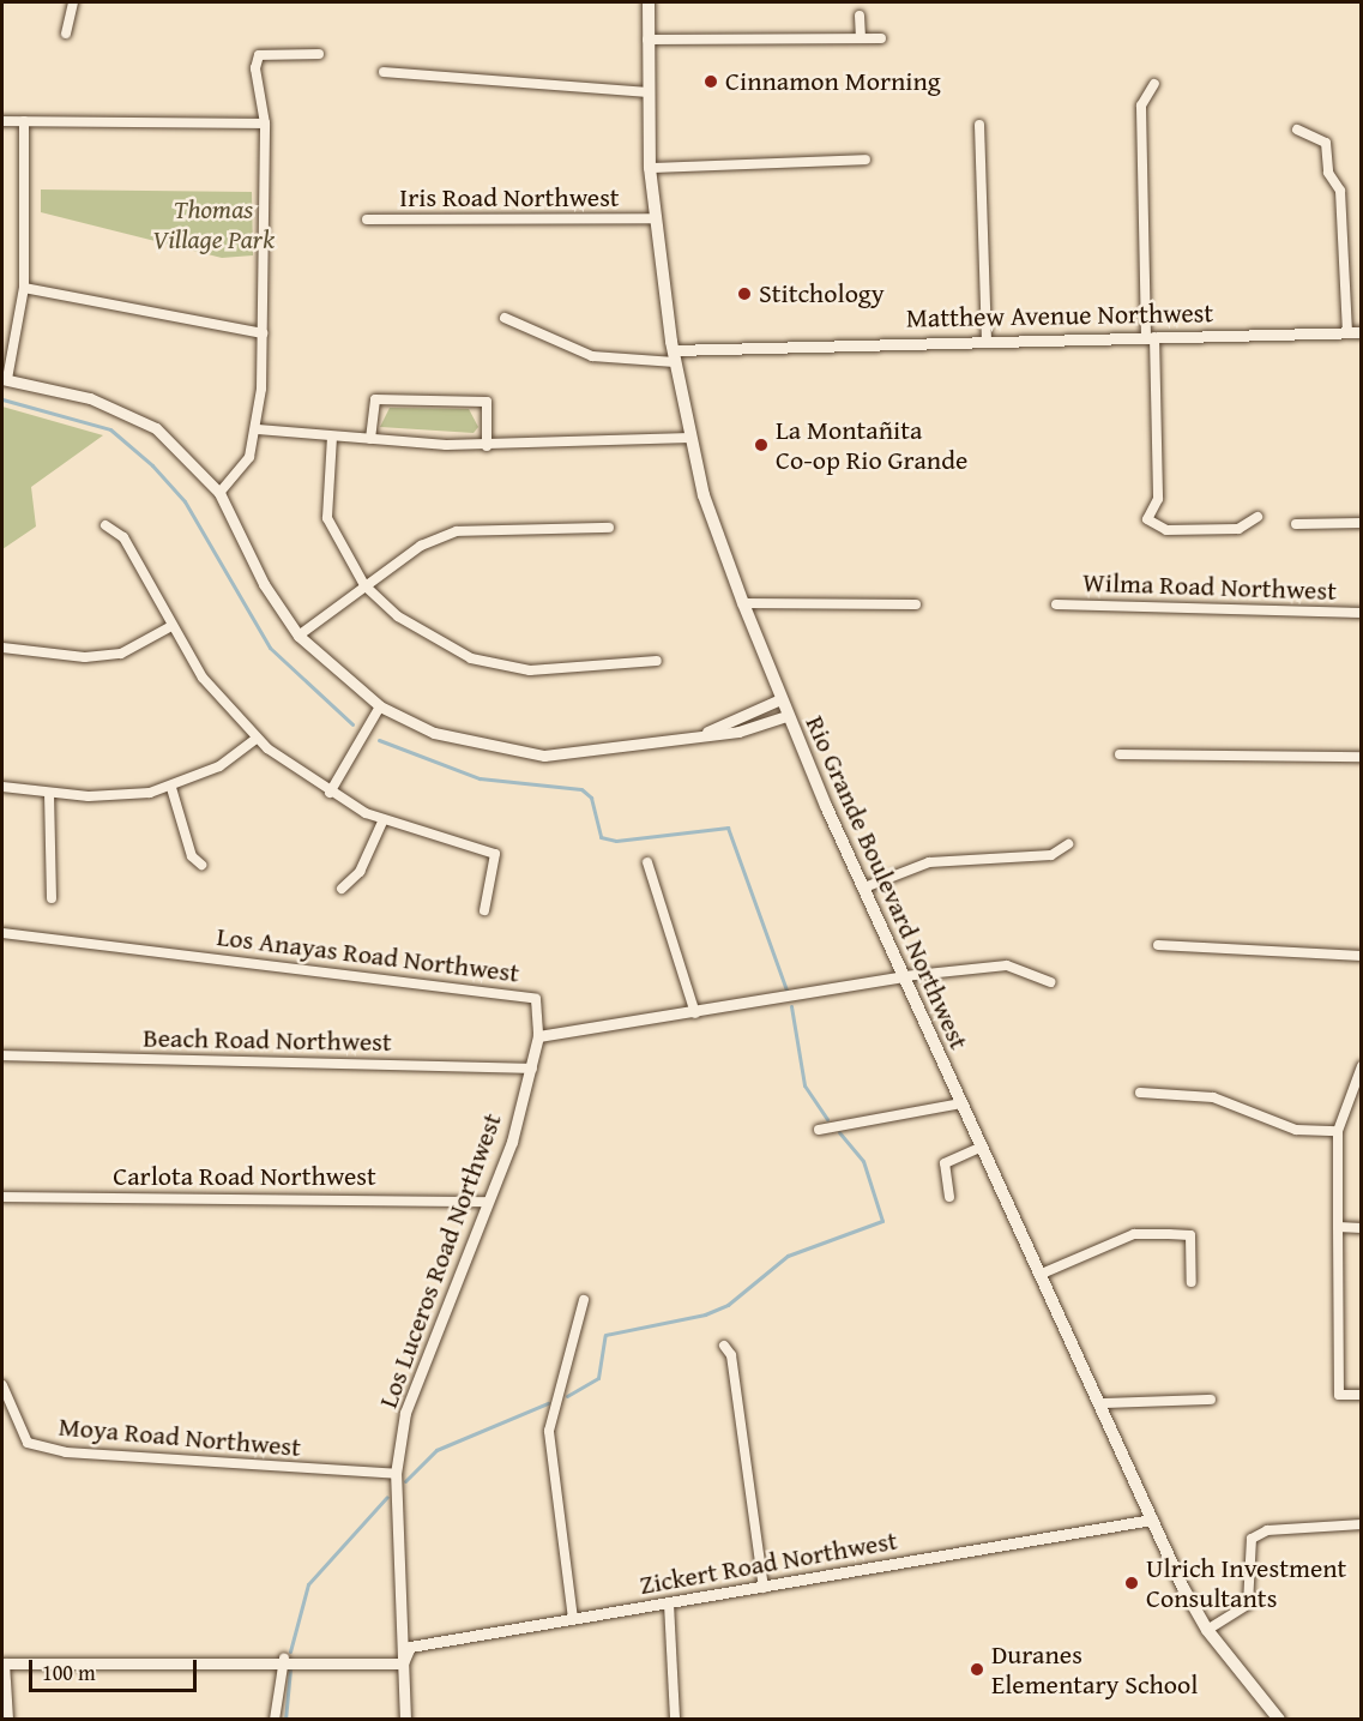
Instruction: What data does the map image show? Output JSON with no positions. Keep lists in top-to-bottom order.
{
  "streets": {
    "main road": ["Rio Grande Boulevard Northwest"],
    "street": [
      "Iris Road Northwest",
      "Matthew Avenue Northwest",
      "Wilma Road Northwest",
      "Los Anayas Road Northwest",
      "Beach Road Northwest",
      "Carlota Road Northwest",
      "Los Luceros Road Northwest",
      "Moya Road Northwest",
      "Zickert Road Northwest"
    ]
  },
  "crossings": [
    ["Iris Road Northwest", "Rio Grande Boulevard Northwest"],
    ["Matthew Avenue Northwest", "Rio Grande Boulevard Northwest"],
    ["Rio Grande Boulevard Northwest", "Zickert Road Northwest"],
    ["Los Anayas Road Northwest", "Los Luceros Road Northwest"],
    ["Beach Road Northwest", "Los Luceros Road Northwest"],
    ["Carlota Road Northwest", "Los Luceros Road Northwest"],
    ["Los Luceros Road Northwest", "Moya Road Northwest"],
    ["Los Luceros Road Northwest", "Zickert Road Northwest"]
  ],
  "parks": ["Thomas Village Park"],
  "places": [
    "Cinnamon Morning",
    "Stitchology",
    "La Montañita Co-op Rio Grande",
    "Ulrich Investment Consultants",
    "Duranes Elementary School"
  ],
  "scale_bar": "100 m"
}
